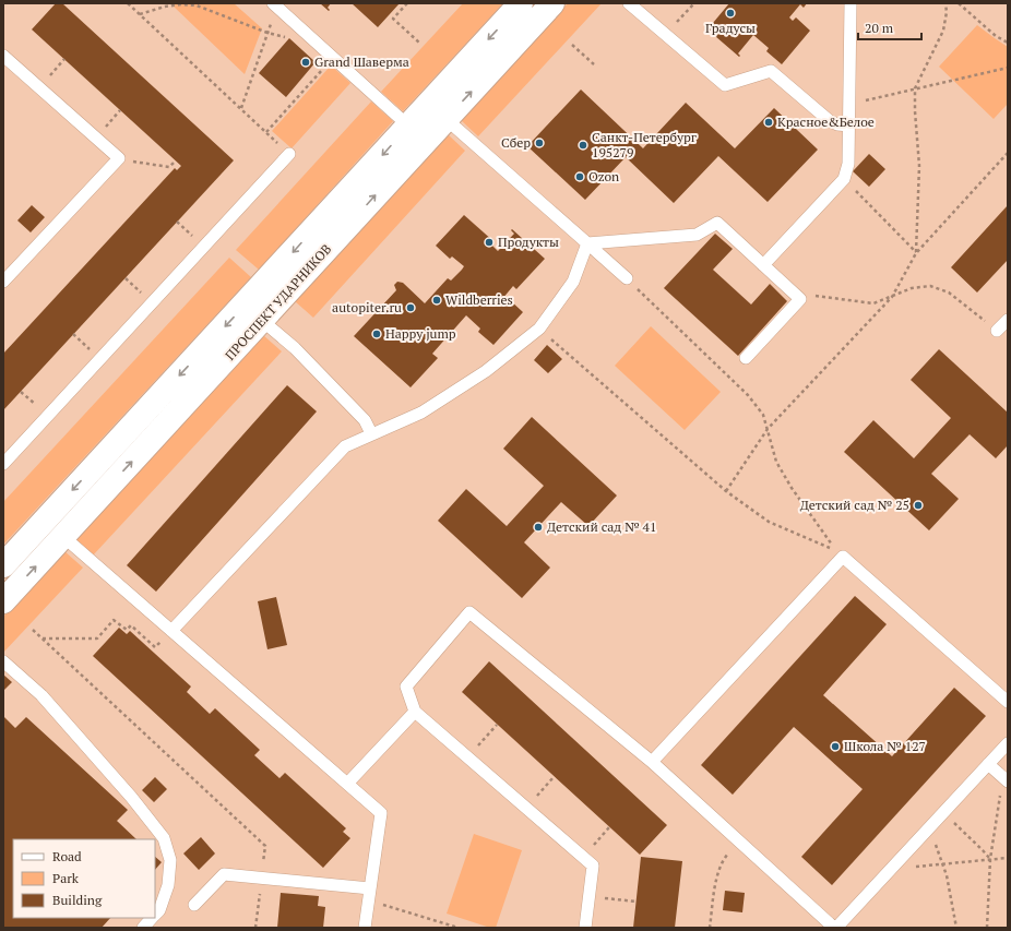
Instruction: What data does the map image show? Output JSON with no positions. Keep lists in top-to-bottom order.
{
  "streets": {
    "street": ["ПРОСПЕКТ УДАРНИКОВ"]
  },
  "places": [
    "Градусы",
    "Grand Шаверма",
    "Красное&Белое",
    "Сбер",
    "Санкт-Петербург 195279",
    "Ozon",
    "Продукты",
    "Wildberries",
    "autopiter.ru",
    "Happy jump",
    "Детский сад № 25",
    "Детский сад № 41",
    "Школа № 127"
  ],
  "legend": ["Road", "Park", "Building"],
  "scale_bar": "20 m"
}
